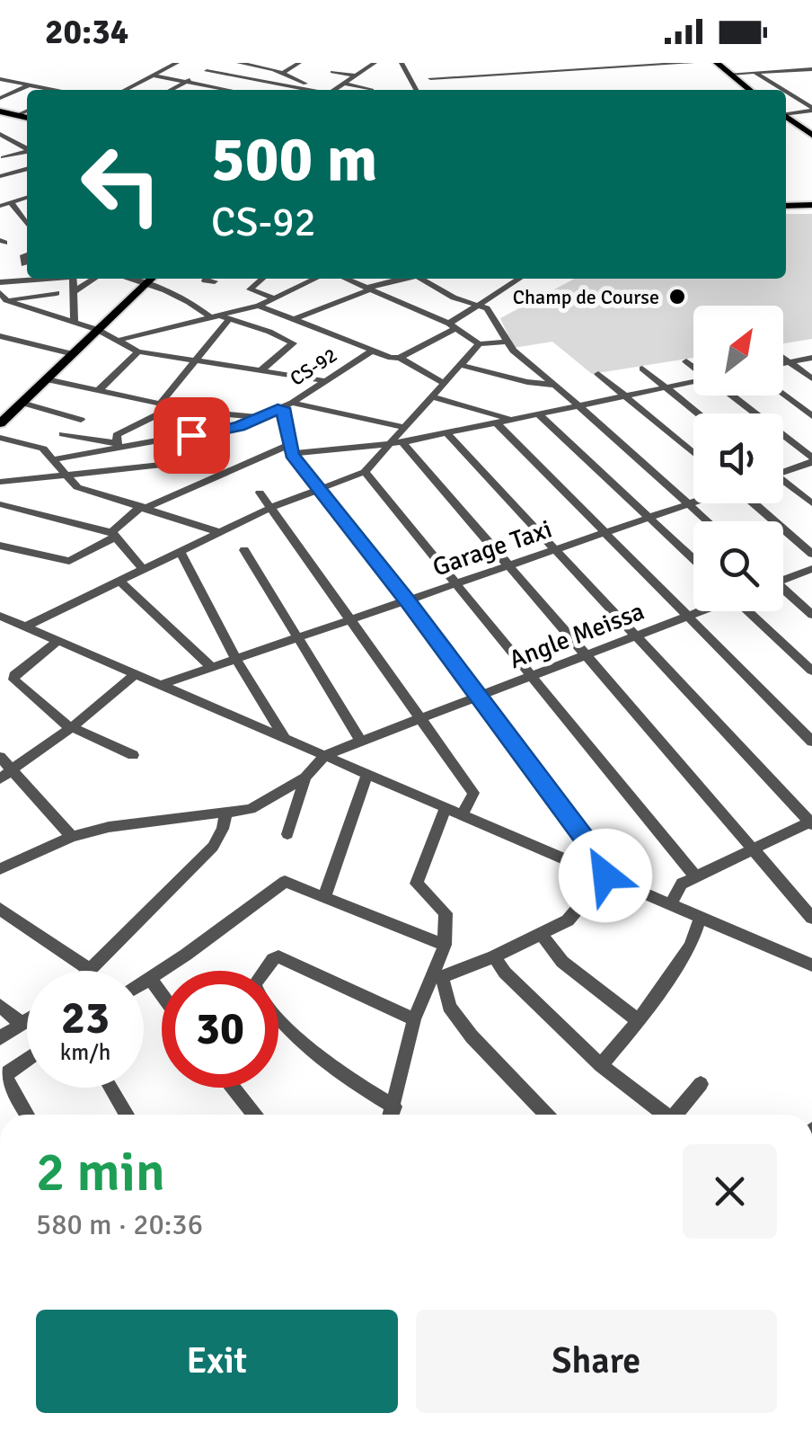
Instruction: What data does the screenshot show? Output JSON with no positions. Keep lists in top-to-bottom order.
{
  "streets": {
    "street": ["CS-92", "Garage Taxi", "Angle Meissa"]
  },
  "places": ["Champ de Course"],
  "north": "top right",
  "page": {
    "status": "20:34",
    "turn": ["500 m", "CS-92"],
    "speed": "23 km/h",
    "limit": "30",
    "heading": ["2 min", "580 m · 20:36"],
    "buttons": ["Exit", "Share"]
  }
}
